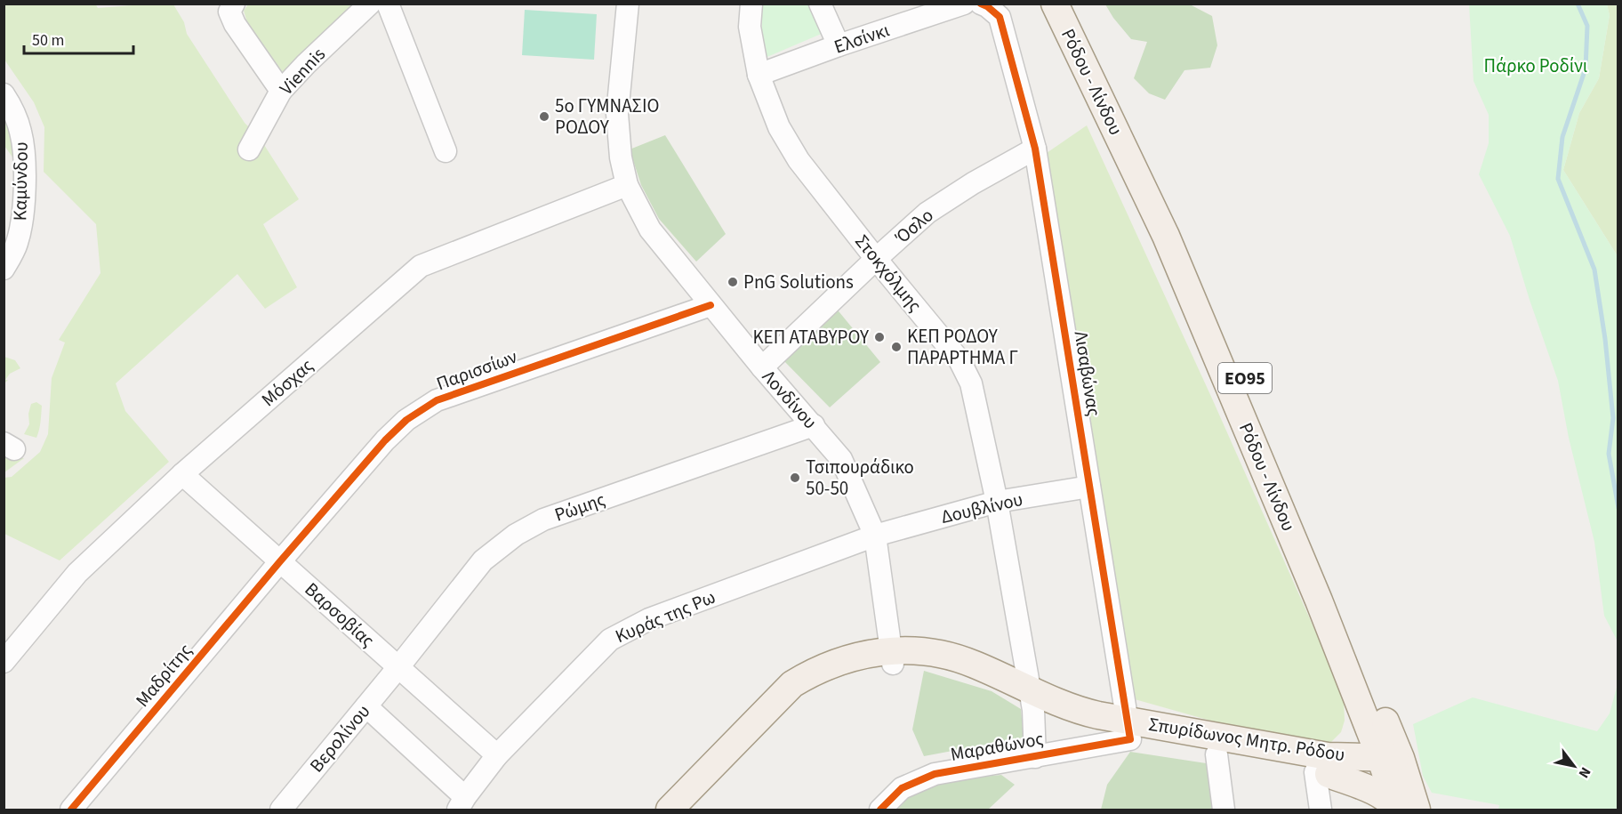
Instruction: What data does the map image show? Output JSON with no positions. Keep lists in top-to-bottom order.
{
  "streets": {
    "main road": ["Ρόδου - Λίνδου", "ΕΟ95", "Σπυρίδωνος Μητρ. Ρόδου"],
    "street": [
      "Ελσίνκι",
      "Viennis",
      "Καμύνδου",
      "Όσλο",
      "Στοκχόλμης",
      "Παρισσίων",
      "Λισαβώνας",
      "Μόσχας",
      "Λονδίνου",
      "Ρώμης",
      "Δουβλίνου",
      "Βαρσοβίας",
      "Κυράς της Ρω",
      "Μαδρίτης",
      "Βερολίνου",
      "Μαραθώνος"
    ]
  },
  "crossings": [
    ["Ελσίνκι", "Στοκχόλμης"],
    ["Ρόδου - Λίνδου", "Σπυρίδωνος Μητρ. Ρόδου"],
    ["Όσλο", "Στοκχόλμης"],
    ["Όσλο", "Λισαβώνας"],
    ["Όσλο", "Λονδίνου"],
    ["Στοκχόλμης", "Δουβλίνου"],
    ["Στοκχόλμης", "Μαραθώνος"],
    ["Παρισσίων", "Λονδίνου"],
    ["Παρισσίων", "Βαρσοβίας"],
    ["Παρισσίων", "Μαδρίτης"],
    ["Λισαβώνας", "Δουβλίνου"],
    ["Λισαβώνας", "Σπυρίδωνος Μητρ. Ρόδου"],
    ["Λισαβώνας", "Μαραθώνος"],
    ["Μόσχας", "Λονδίνου"],
    ["Μόσχας", "Βαρσοβίας"],
    ["Λονδίνου", "Ρώμης"],
    ["Λονδίνου", "Δουβλίνου"],
    ["Λονδίνου", "Κυράς της Ρω"],
    ["Ρώμης", "Βαρσοβίας"],
    ["Ρώμης", "Βερολίνου"],
    ["Δουβλίνου", "Κυράς της Ρω"],
    ["Βαρσοβίας", "Κυράς της Ρω"],
    ["Βαρσοβίας", "Μαδρίτης"],
    ["Βαρσοβίας", "Βερολίνου"],
    ["Σπυρίδωνος Μητρ. Ρόδου", "Μαραθώνος"]
  ],
  "parks": ["Πάρκο Ροδίνι"],
  "places": [
    "5ο ΓΥΜΝΑΣΙΟ ΡΟΔΟΥ",
    "PnG Solutions",
    "ΚΕΠ ΑΤΑΒΥΡΟΥ",
    "ΚΕΠ ΡΟΔΟΥ ΠΑΡΑΡΤΗΜΑ Γ",
    "Τσιπουράδικο 50-50"
  ],
  "scale_bar": "50 m",
  "north": "bottom right"
}
